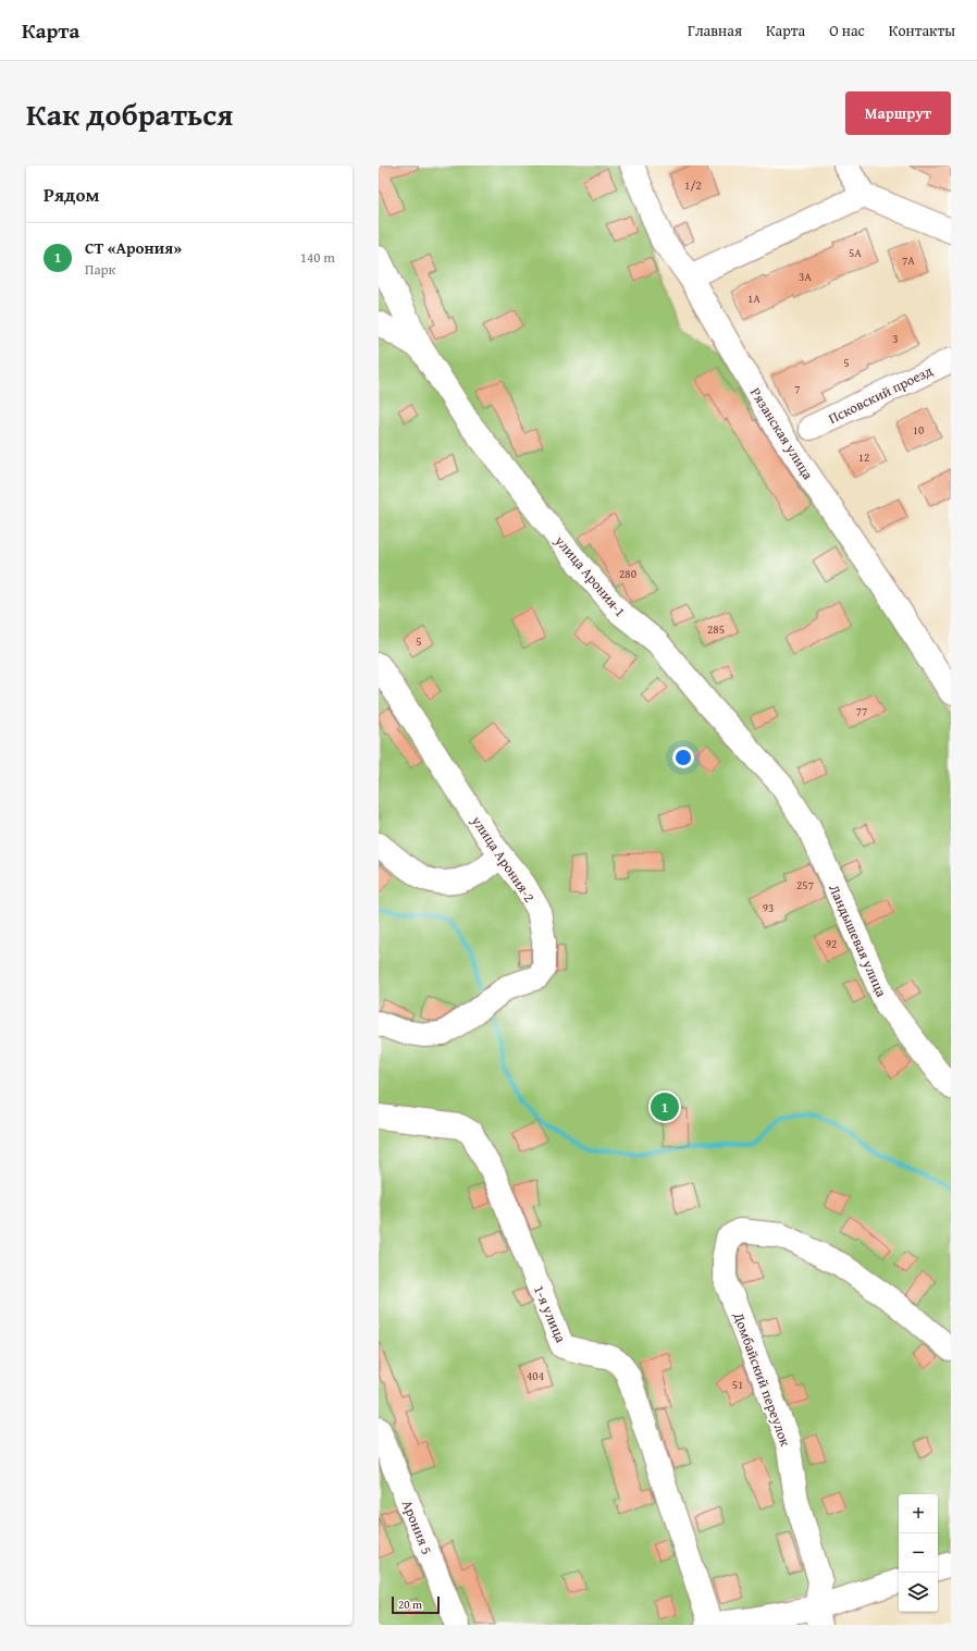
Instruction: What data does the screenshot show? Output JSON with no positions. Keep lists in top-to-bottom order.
{
  "streets": {
    "street": [
      "Псковский проезд",
      "Рязанская улица",
      "улица Арония-1",
      "улица Арония-2",
      "Ландышевая улица",
      "1-я улица",
      "Домбайский переулок",
      "Арония 5"
    ]
  },
  "crossings": [
    ["улица Арония-1", "Ландышевая улица"]
  ],
  "house_numbers": [
    "1/2",
    "5А",
    "7А",
    "3А",
    "1А",
    "3",
    "5",
    "7",
    "10",
    "12",
    "280",
    "285",
    "5",
    "77",
    "257",
    "93",
    "92",
    "404",
    "51"
  ],
  "scale_bar": "20 m",
  "page": {
    "header": "Карта",
    "nav": [
      "Главная",
      "Карта",
      "О нас",
      "Контакты"
    ],
    "title": "Как добраться",
    "buttons": "Маршрут",
    "heading": "Рядом",
    "list": [
      {
        "mark": "1",
        "name": "СТ «Арония»",
        "note": "Парк",
        "value": "140 m"
      }
    ],
    "pins": "1",
    "map_buttons": ["+", "−"],
    "scale": "20 m"
  }
}
